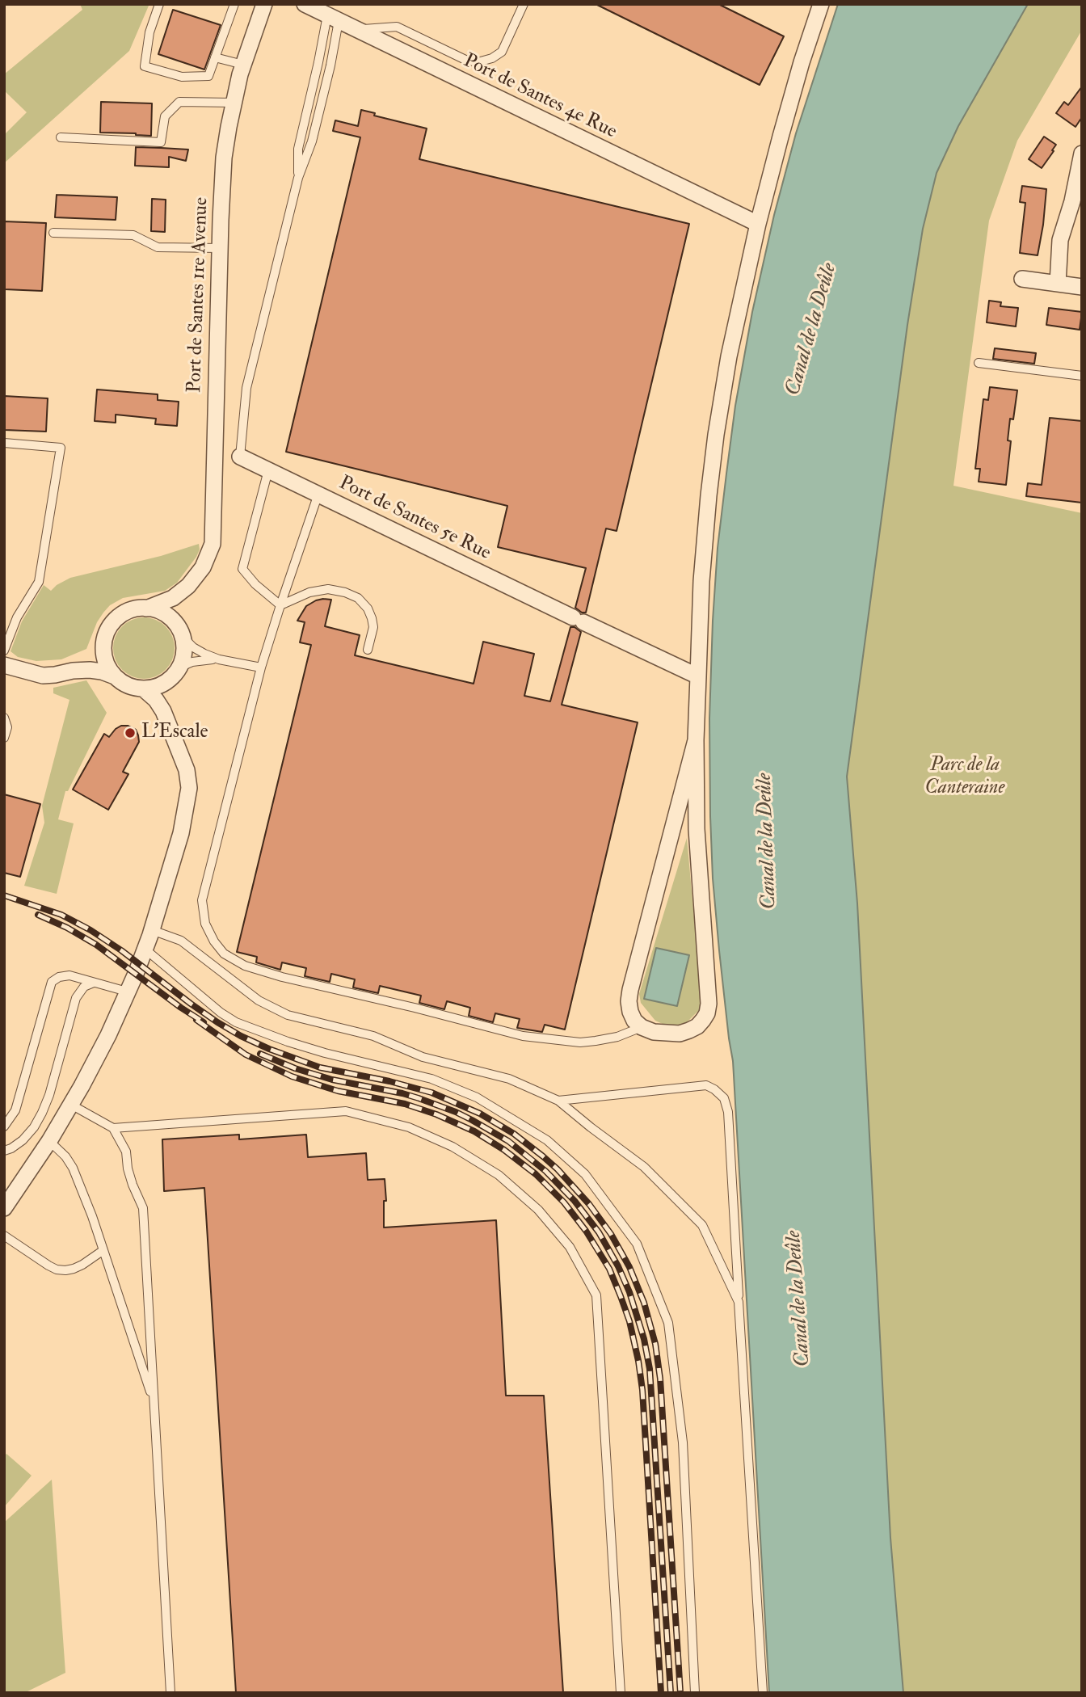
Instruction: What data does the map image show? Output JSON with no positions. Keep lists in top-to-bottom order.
{
  "streets": {
    "street": ["Port de Santes 4e Rue", "Port de Santes 1re Avenue", "Port de Santes 5e Rue"]
  },
  "water": ["Canal de la Deûle"],
  "parks": ["Parc de la Canteraine"],
  "places": ["L'Escale"]
}
